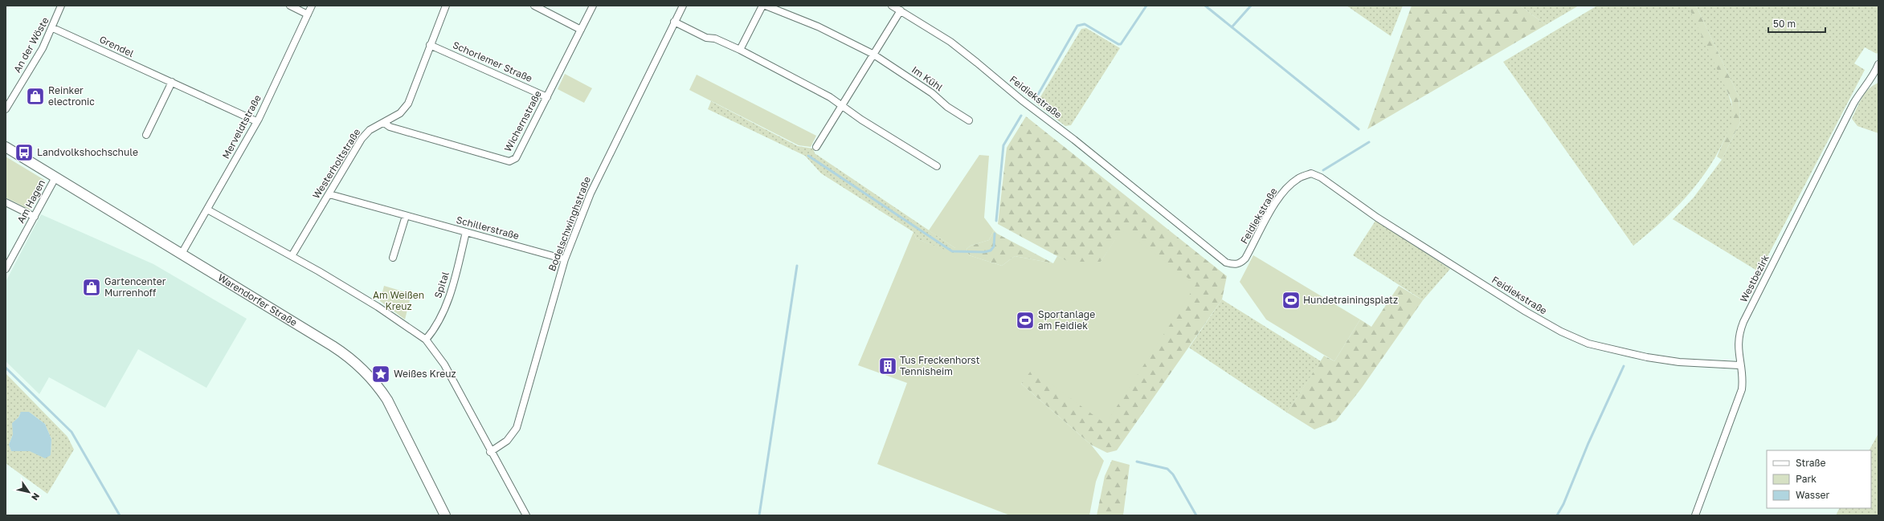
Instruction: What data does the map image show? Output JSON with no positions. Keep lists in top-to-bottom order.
{
  "streets": {
    "main road": ["Warendorfer Straße"],
    "street": [
      "An der Wöste",
      "Grendel",
      "Schorlemer Straße",
      "Im Kühl",
      "Feidiekstraße",
      "Wichernstraße",
      "Merveldtstraße",
      "Westerholtstraße",
      "Am Hagen",
      "Bodelschwinghstraße",
      "Schillerstraße",
      "Westbezirk",
      "Spital"
    ]
  },
  "crossings": [
    ["An der Wöste", "Grendel"],
    ["Grendel", "Merveldtstraße"],
    ["Schorlemer Straße", "Wichernstraße"],
    ["Schorlemer Straße", "Westerholtstraße"],
    ["Feidiekstraße", "Westbezirk"],
    ["Wichernstraße", "Westerholtstraße"],
    ["Merveldtstraße", "Warendorfer Straße"],
    ["Westerholtstraße", "Schillerstraße"],
    ["Am Hagen", "Warendorfer Straße"],
    ["Bodelschwinghstraße", "Schillerstraße"],
    ["Schillerstraße", "Spital"]
  ],
  "parks": ["Am Weißen Kreuz"],
  "places": {
    "shop": ["Reinker electronic", "Gartencenter Murrenhoff"],
    "bus stop": ["Landvolkshochschule"],
    "sports": ["Hundetrainingsplatz", "Sportanlage am Feidiek"],
    "building": ["Tus Freckenhorst Tennisheim"],
    "place": ["Weißes Kreuz"]
  },
  "legend": ["Straße", "Park", "Wasser"],
  "scale_bar": "50 m",
  "north": "bottom right"
}
